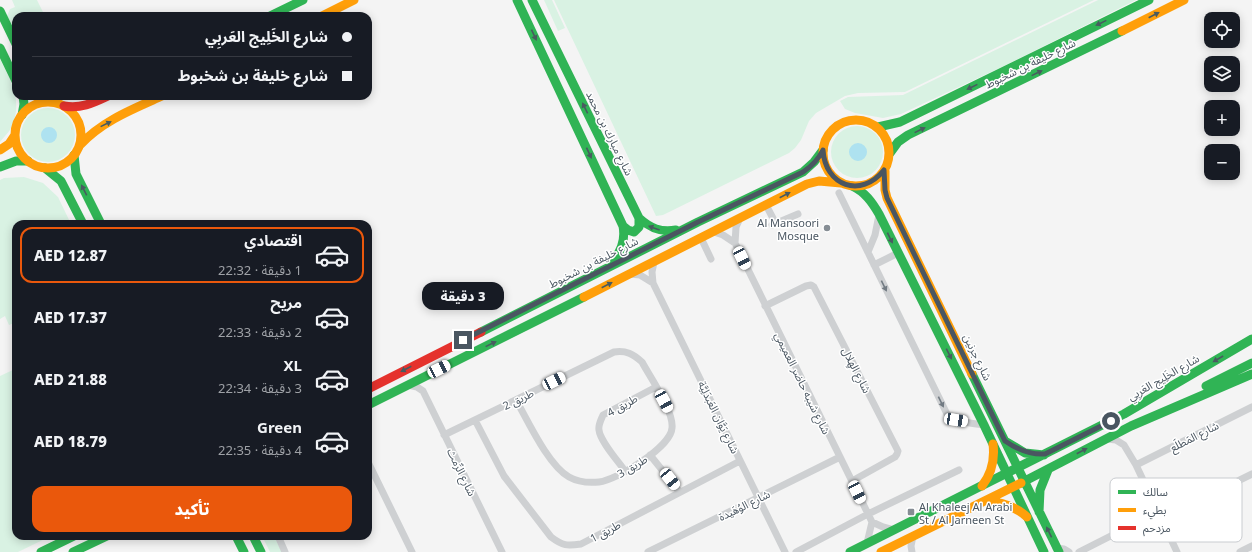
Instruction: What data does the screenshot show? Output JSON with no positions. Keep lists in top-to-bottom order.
{
  "streets": {
    "main road": [
      "شارع خليفة بن شخبوط",
      "شارع مبارك بن محمد",
      "شارع جرنين",
      "شارع الخَلِيج العَربِي"
    ],
    "street": [
      "شارع الهِلال",
      "شارع شيبه حاضر العميمي",
      "طريق 2",
      "طريق 4",
      "شارع يَوَّان العَبدَلِيَّة",
      "شارع المَطلَع",
      "طريق 3",
      "شارع الرِّمث",
      "شارع الوُهَيدة",
      "طريق 1"
    ]
  },
  "crossings": [
    ["شارع خليفة بن شخبوط", "شارع مبارك بن محمد"],
    ["شارع خليفة بن شخبوط", "شارع جرنين"],
    ["شارع جرنين", "شارع الخَلِيج العَربِي"],
    ["شارع الهِلال", "شارع شيبه حاضر العميمي"],
    ["شارع شيبه حاضر العميمي", "شارع الوُهَيدة"],
    ["طريق 2", "طريق 3"],
    ["طريق 2", "شارع الرِّمث"],
    ["طريق 2", "طريق 1"],
    ["طريق 4", "طريق 3"],
    ["شارع يَوَّان العَبدَلِيَّة", "شارع الوُهَيدة"],
    ["شارع يَوَّان العَبدَلِيَّة", "طريق 1"]
  ],
  "places": {
    "other": ["Al Mansoori Mosque"],
    "transit": ["Al Khaleej Al Arabi St / Al Jarneen St"]
  },
  "legend": ["سالك", "بطيء", "مزدحم"],
  "page": {
    "map_buttons": ["+", "−"],
    "banner": ["شارع الخَلِيج العَربِي", "شارع خليفة بن شخبوط"],
    "list": [
      {
        "name": "اقتصادي",
        "note": "1 دقيقة · 22:32",
        "value": "AED 12.87"
      },
      {
        "name": "مريح",
        "note": "2 دقيقة · 22:33",
        "value": "AED 17.37"
      },
      {
        "name": "XL",
        "note": "3 دقيقة · 22:34",
        "value": "AED 21.88"
      },
      {
        "name": "Green",
        "note": "4 دقيقة · 22:35",
        "value": "AED 18.79"
      }
    ],
    "bubble": "3 دقيقة",
    "buttons": "تأكيد"
  }
}
